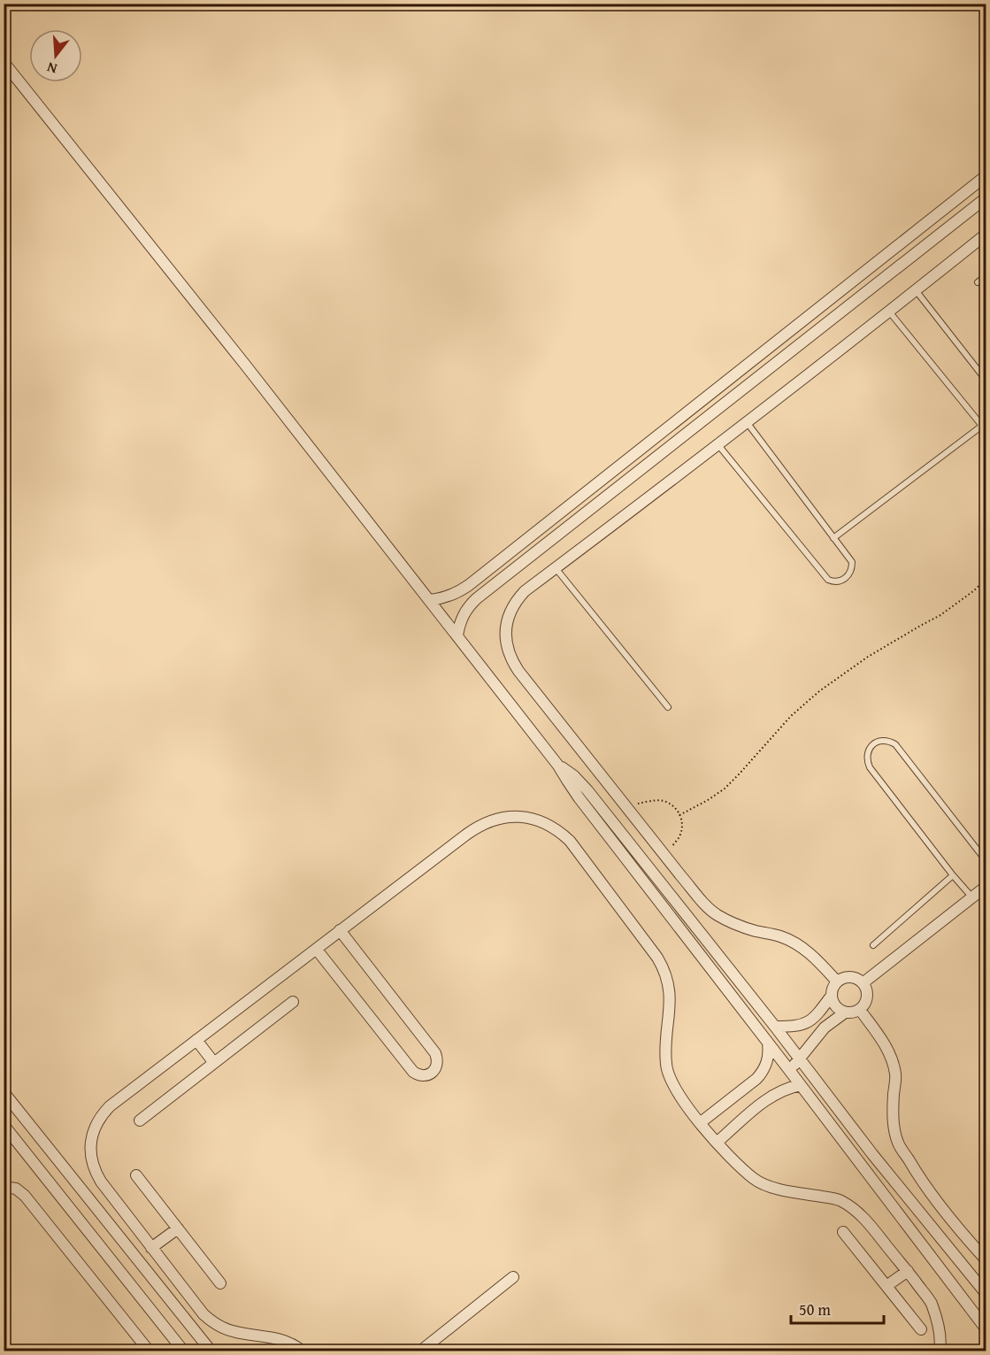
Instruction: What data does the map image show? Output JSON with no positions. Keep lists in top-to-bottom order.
{
  "scale_bar": "50 m",
  "north": "bottom"
}
